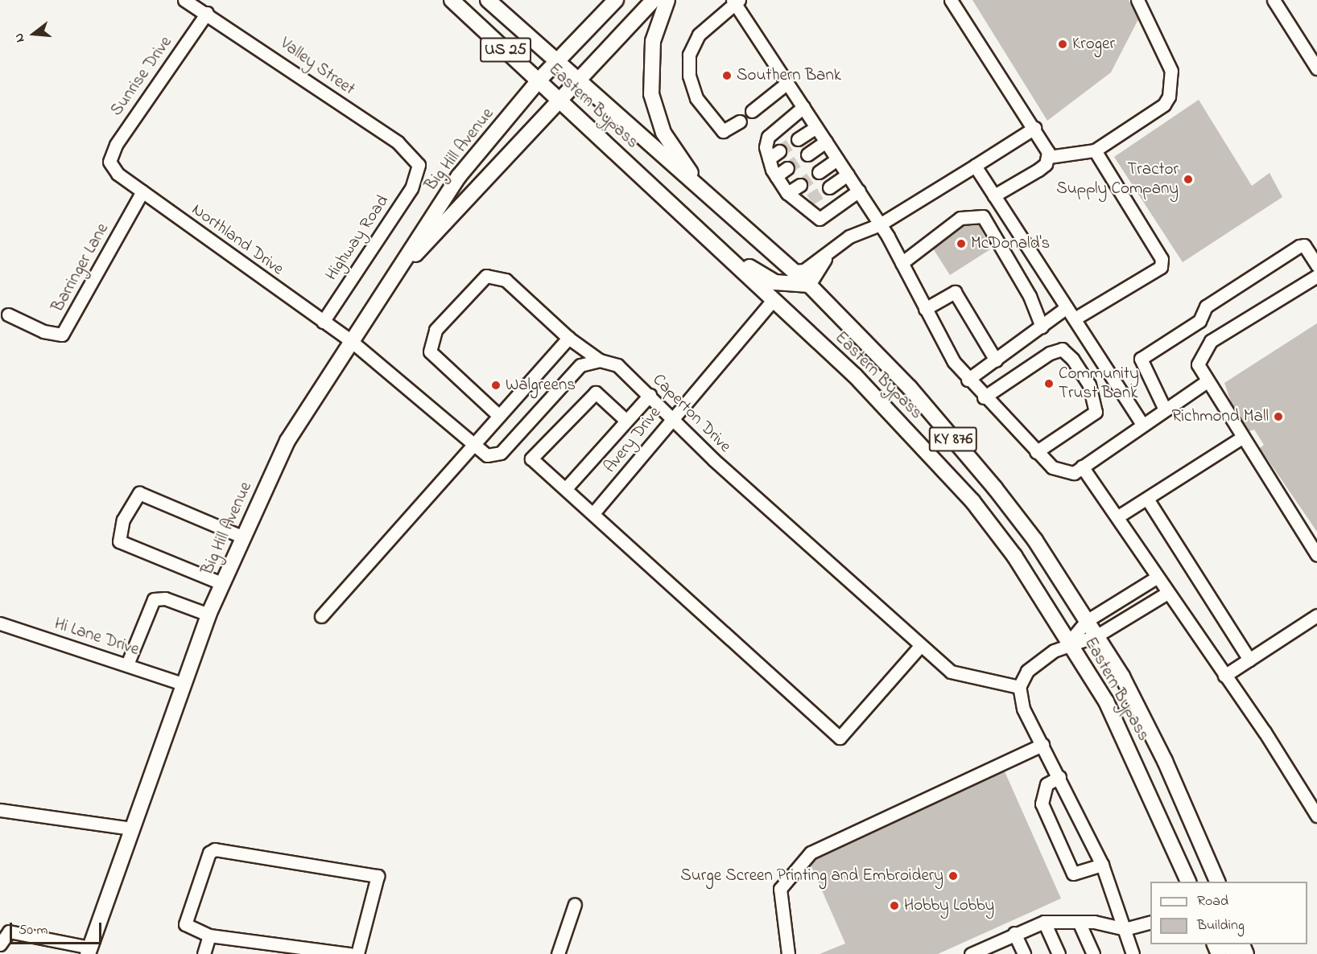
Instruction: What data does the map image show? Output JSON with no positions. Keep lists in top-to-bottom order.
{
  "streets": {
    "main road": [
      "US 25",
      "Eastern Bypass",
      "Big Hill Avenue",
      "KY 876"
    ],
    "street": [
      "Valley Street",
      "Sunrise Drive",
      "Highway Road",
      "Northland Drive",
      "Barringer Lane",
      "Caperton Drive",
      "Avery Drive",
      "Hi Lane Drive"
    ]
  },
  "crossings": [
    ["Valley Street", "Sunrise Drive"],
    ["Valley Street", "Highway Road"],
    ["Sunrise Drive", "Northland Drive"],
    ["Eastern Bypass", "Big Hill Avenue"],
    ["Eastern Bypass", "Avery Drive"],
    ["Big Hill Avenue", "Northland Drive"],
    ["Big Hill Avenue", "Hi Lane Drive"],
    ["Highway Road", "Northland Drive"],
    ["Northland Drive", "Barringer Lane"],
    ["Caperton Drive", "Avery Drive"]
  ],
  "places": [
    "Kroger",
    "Southern Bank",
    "Tractor Supply Company",
    "McDonald's",
    "Community Trust Bank",
    "Walgreens",
    "Richmond Mall",
    "Surge Screen Printing and Embroidery",
    "Hobby Lobby"
  ],
  "legend": ["Road", "Building"],
  "scale_bar": "50 m",
  "north": "left"
}
